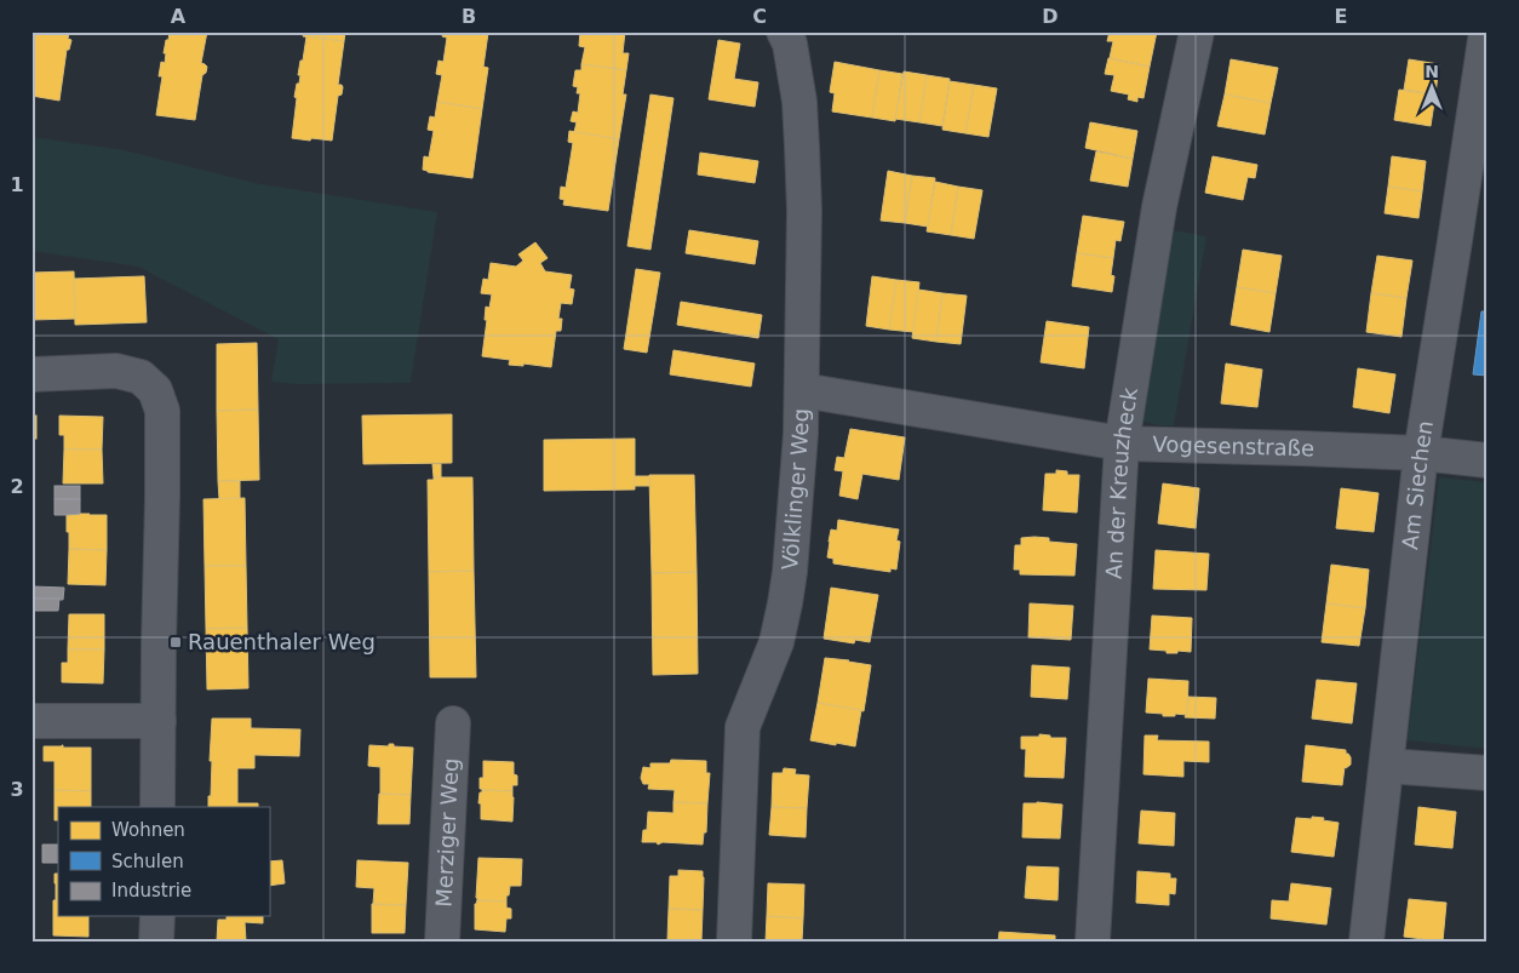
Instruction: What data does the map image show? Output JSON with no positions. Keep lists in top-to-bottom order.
{
  "streets": {
    "street": [
      "Vogesenstraße",
      "An der Kreuzheck",
      "Am Siechen",
      "Völklinger Weg",
      "Merziger Weg"
    ]
  },
  "crossings": [
    ["Vogesenstraße", "An der Kreuzheck"],
    ["Vogesenstraße", "Am Siechen"],
    ["Vogesenstraße", "Völklinger Weg"]
  ],
  "places": {
    "transit": ["Rauenthaler Weg"]
  },
  "legend": ["Wohnen", "Schulen", "Industrie"],
  "north": "top",
  "grid": {
    "columns": [
      "A",
      "B",
      "C",
      "D",
      "E"
    ],
    "rows": ["1", "2", "3"]
  }
}
